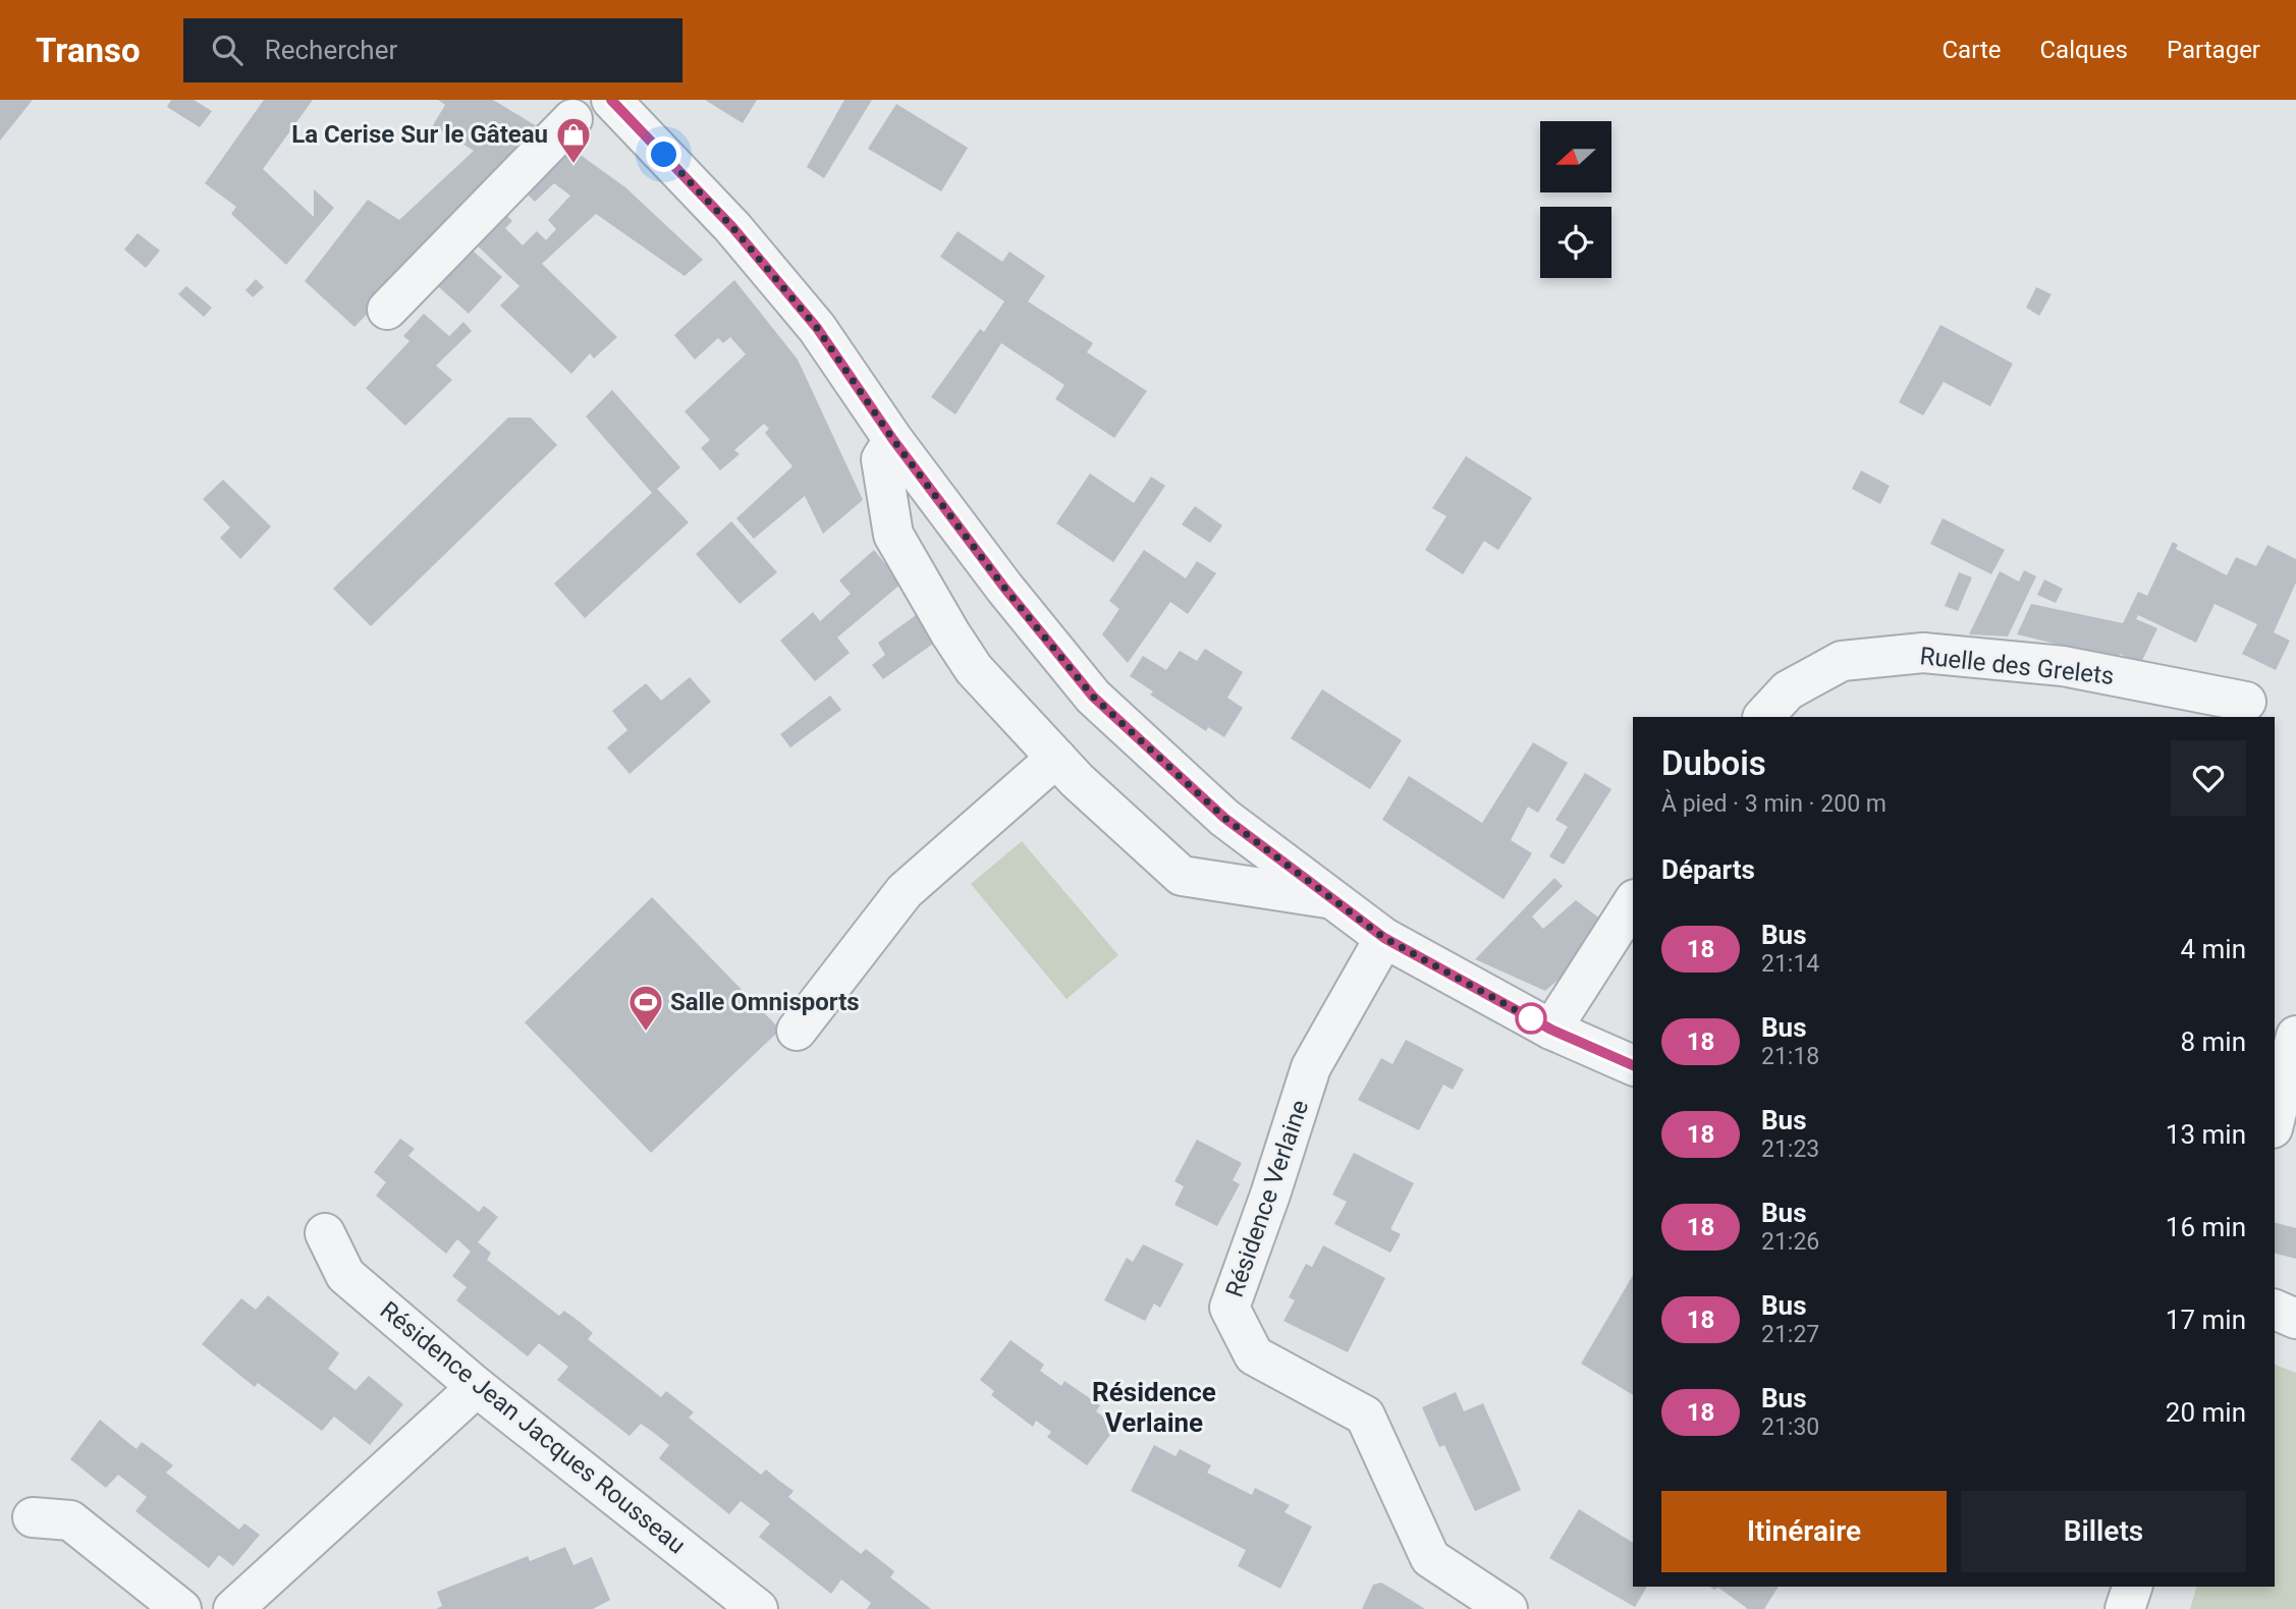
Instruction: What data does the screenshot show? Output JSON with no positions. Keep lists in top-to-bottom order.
{
  "streets": {
    "street": ["Ruelle des Grelets", "Résidence Verlaine", "Résidence Jean Jacques Rousseau"]
  },
  "districts": ["Résidence Verlaine"],
  "places": {
    "shop": ["La Cerise Sur le Gâteau"],
    "sports": ["Salle Omnisports"]
  },
  "lines": ["bus line 18"],
  "north": "left",
  "page": {
    "header": "Transo",
    "search": "Rechercher",
    "nav": ["Carte", "Calques", "Partager"],
    "heading": [
      ["Dubois", "À pied · 3 min · 200 m"],
      "Départs"
    ],
    "list": [
      {
        "mark": "18",
        "name": "Bus",
        "note": "21:14",
        "value": "4 min"
      },
      {
        "mark": "18",
        "name": "Bus",
        "note": "21:18",
        "value": "8 min"
      },
      {
        "mark": "18",
        "name": "Bus",
        "note": "21:23",
        "value": "13 min"
      },
      {
        "mark": "18",
        "name": "Bus",
        "note": "21:26",
        "value": "16 min"
      },
      {
        "mark": "18",
        "name": "Bus",
        "note": "21:27",
        "value": "17 min"
      },
      {
        "mark": "18",
        "name": "Bus",
        "note": "21:30",
        "value": "20 min"
      }
    ],
    "buttons": ["Itinéraire", "Billets"]
  }
}
